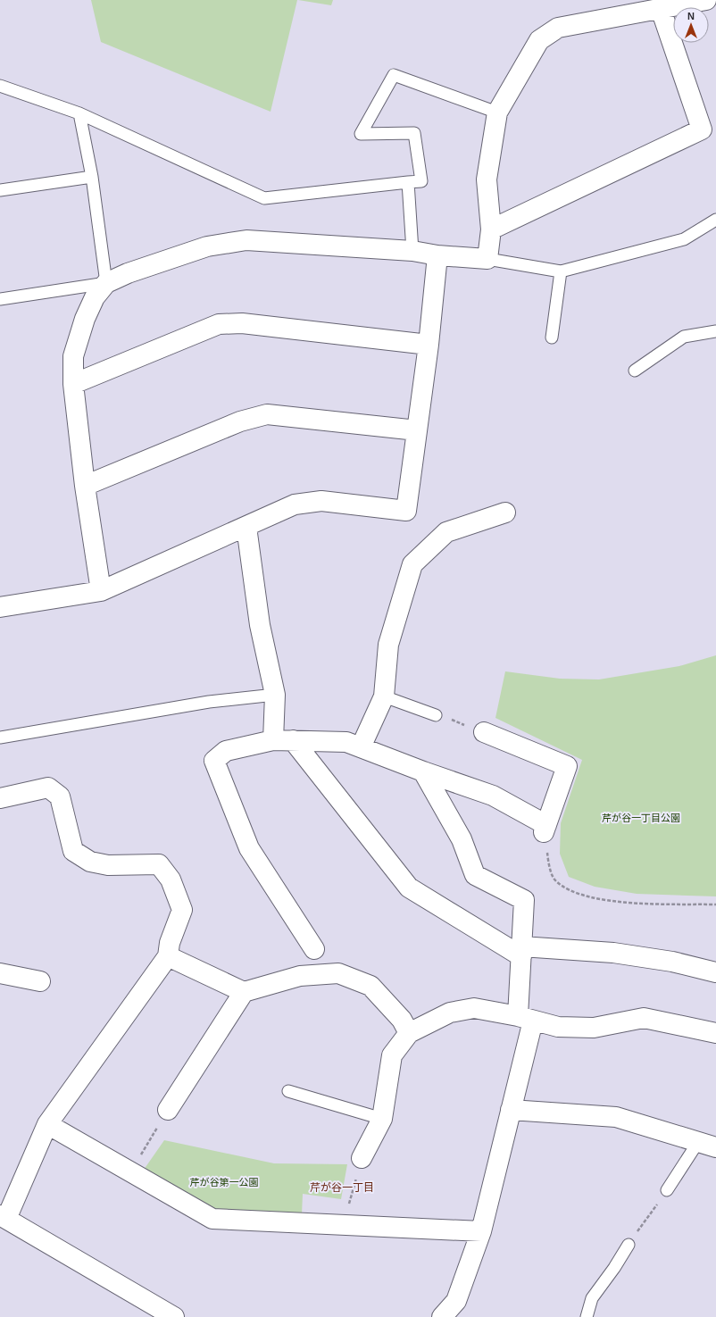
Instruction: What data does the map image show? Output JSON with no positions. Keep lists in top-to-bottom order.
{
  "districts": ["芹が谷一丁目"],
  "parks": ["芹が谷一丁目公園", "芹が谷第一公園"],
  "north": "top"
}
